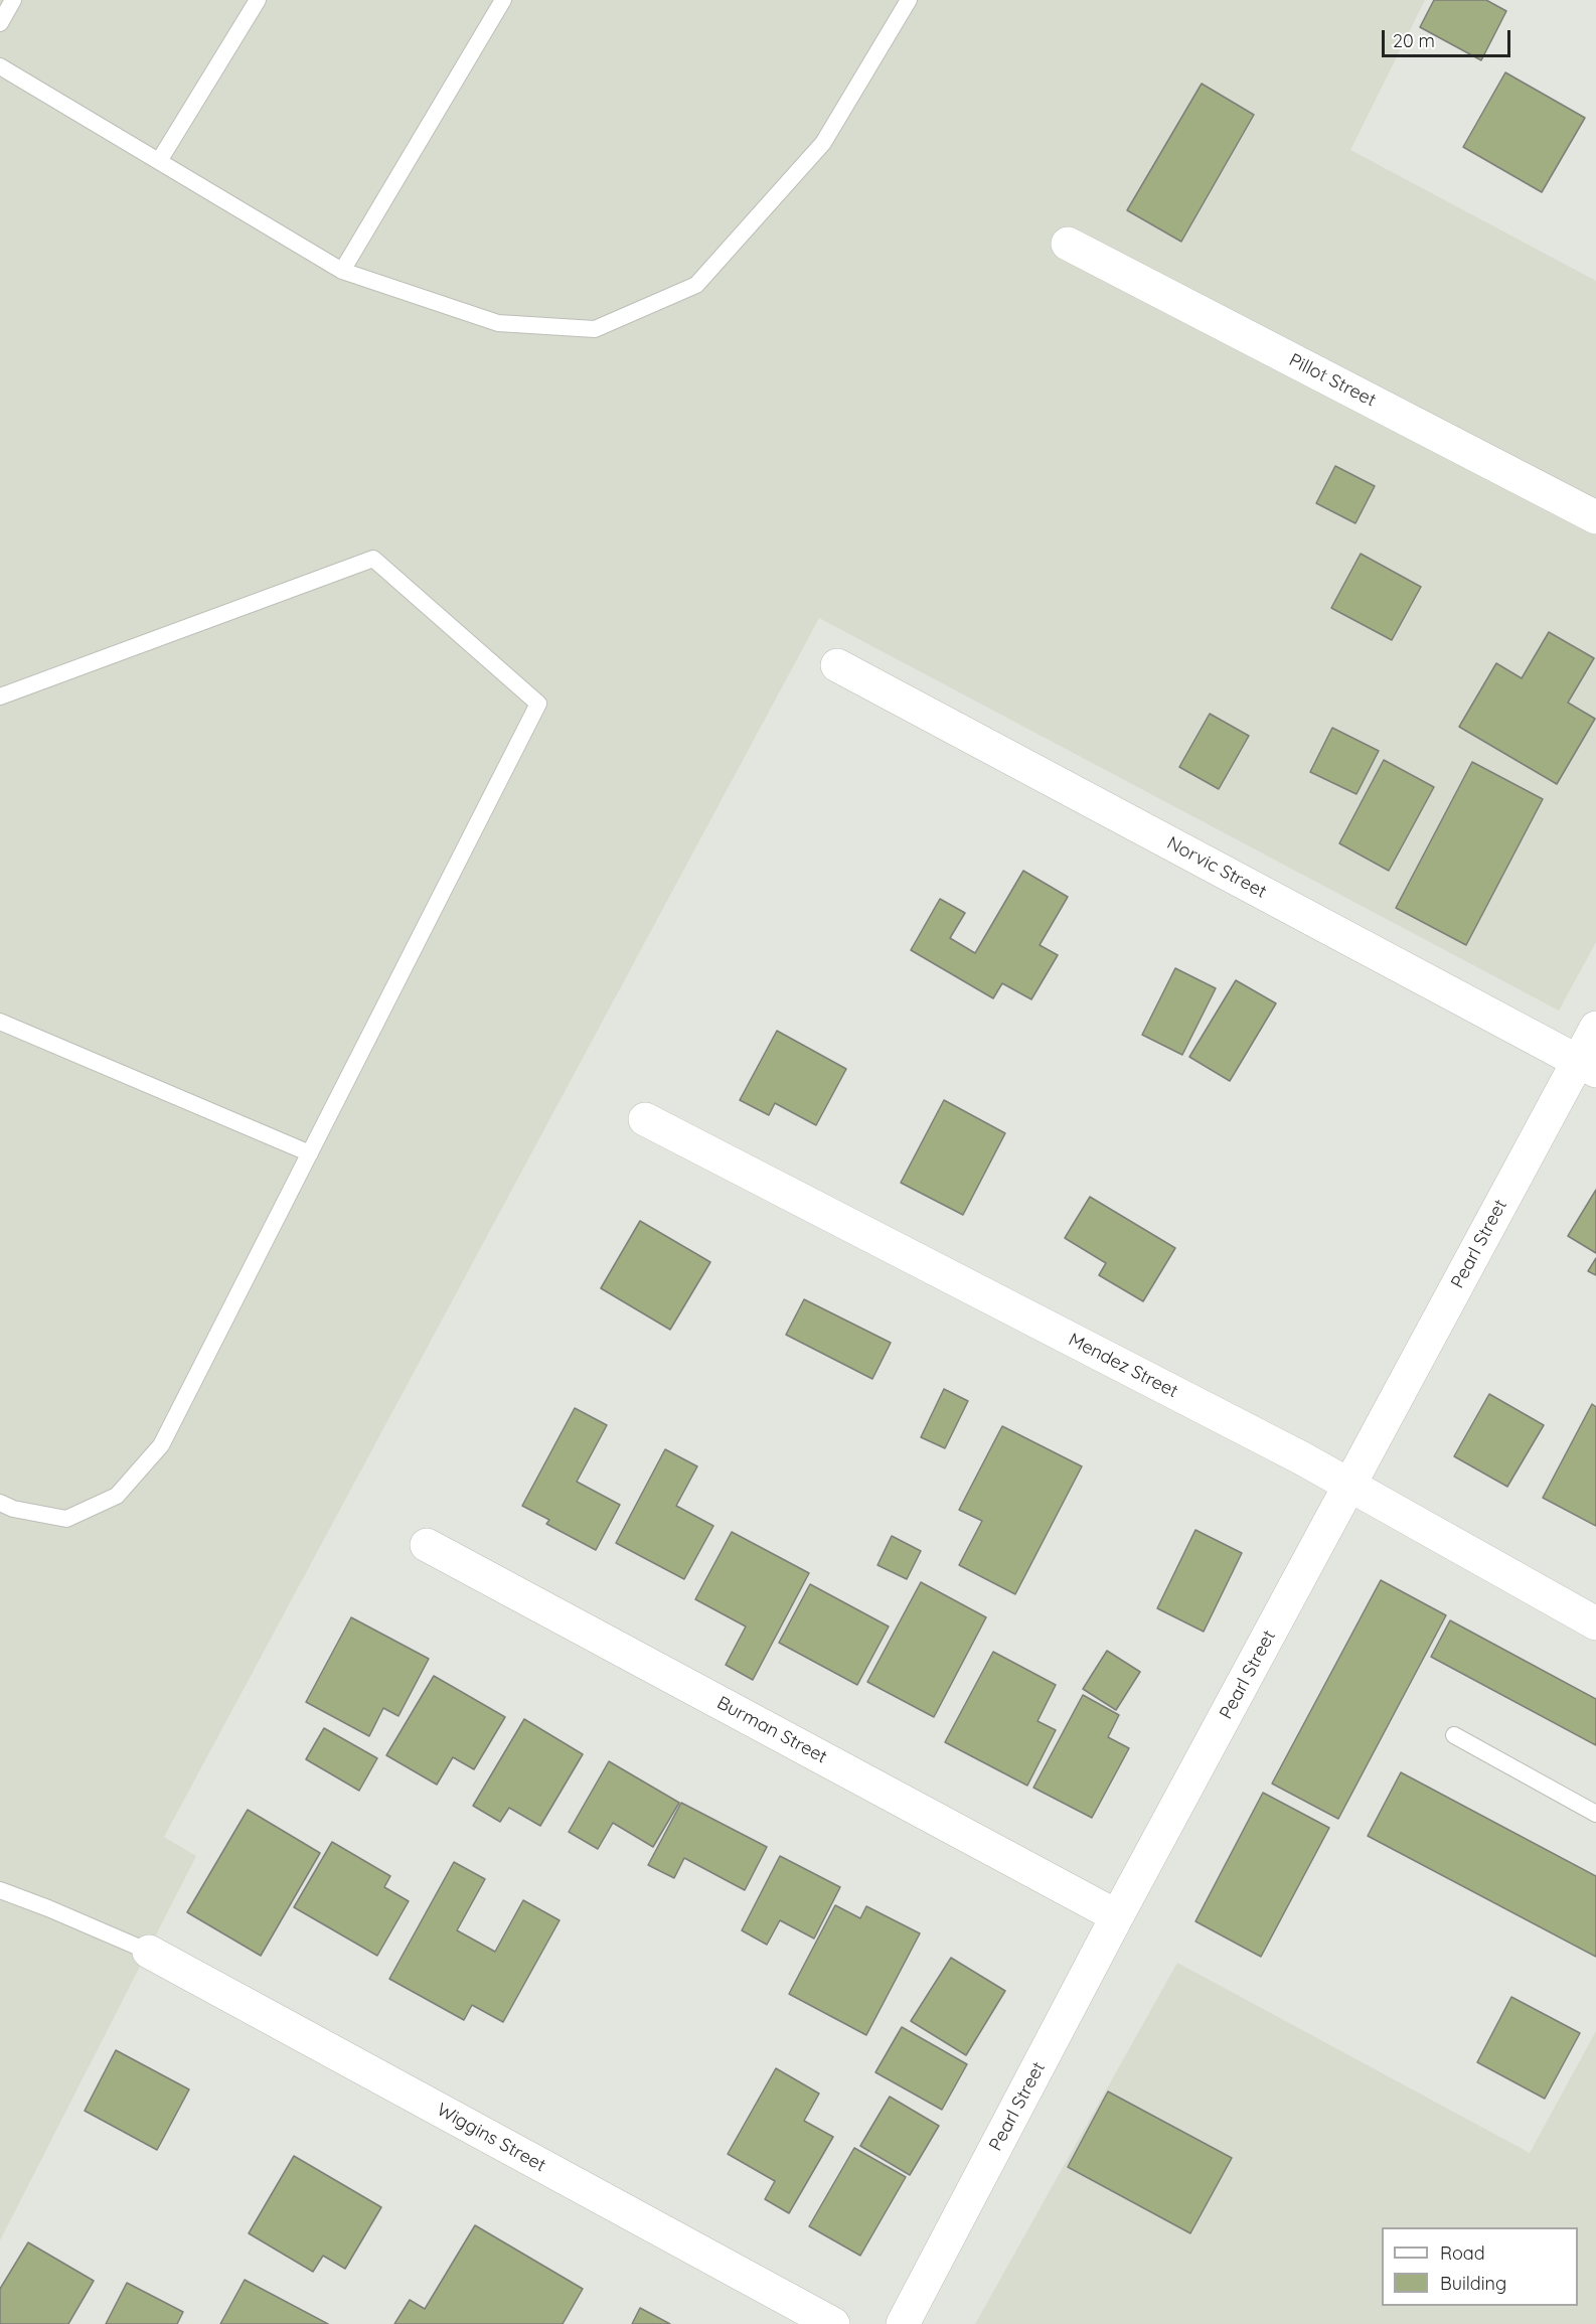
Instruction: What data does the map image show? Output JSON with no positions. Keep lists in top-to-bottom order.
{
  "streets": {
    "street": [
      "Pillot Street",
      "Norvic Street",
      "Pearl Street",
      "Mendez Street",
      "Burman Street",
      "Wiggins Street"
    ]
  },
  "crossings": [
    ["Norvic Street", "Pearl Street"],
    ["Pearl Street", "Mendez Street"],
    ["Pearl Street", "Burman Street"]
  ],
  "legend": ["Road", "Building"],
  "scale_bar": "20 m"
}
